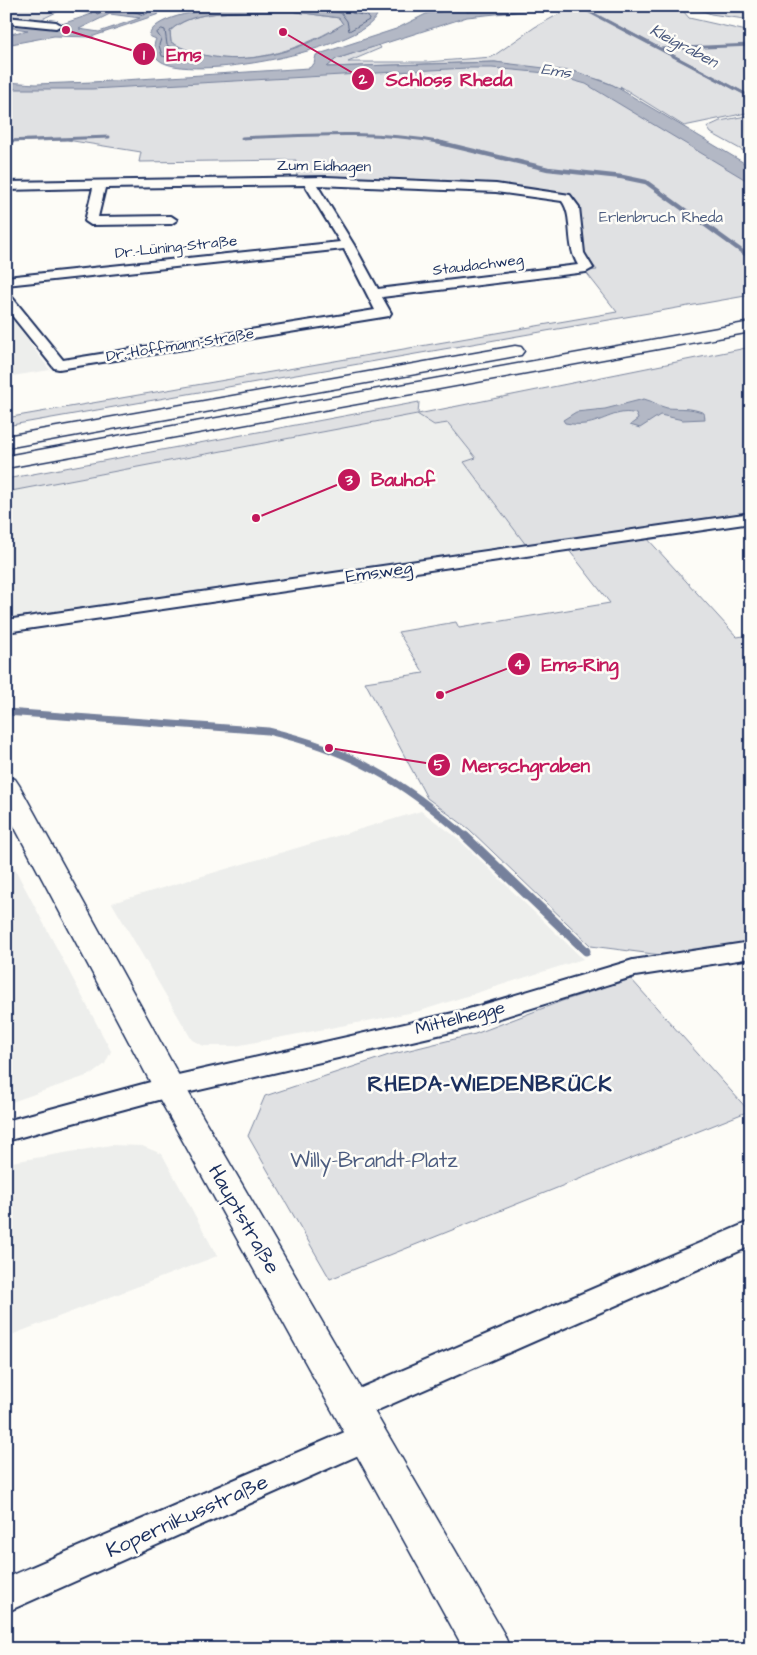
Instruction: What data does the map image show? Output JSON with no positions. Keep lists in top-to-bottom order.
{
  "streets": {
    "main road": ["Hauptstraße"],
    "street": [
      "Zum Eidhagen",
      "Dr.-Lüning-Straße",
      "Staudachweg",
      "Dr.-Hoffmann-Straße",
      "Emsweg",
      "Mittelhegge",
      "Kopernikusstraße"
    ]
  },
  "crossings": [
    ["Zum Eidhagen", "Staudachweg"],
    ["Staudachweg", "Dr.-Hoffmann-Straße"],
    ["Mittelhegge", "Hauptstraße"],
    ["Hauptstraße", "Kopernikusstraße"]
  ],
  "districts": ["RHEDA-WIEDENBRÜCK"],
  "water": ["Kleigraben", "Ems"],
  "parks": ["Erlenbruch Rheda", "Willy-Brandt-Platz"],
  "places": [
    "Ems",
    "Schloss Rheda",
    "Bauhof",
    "Ems-Ring",
    "Merschgraben"
  ]
}
